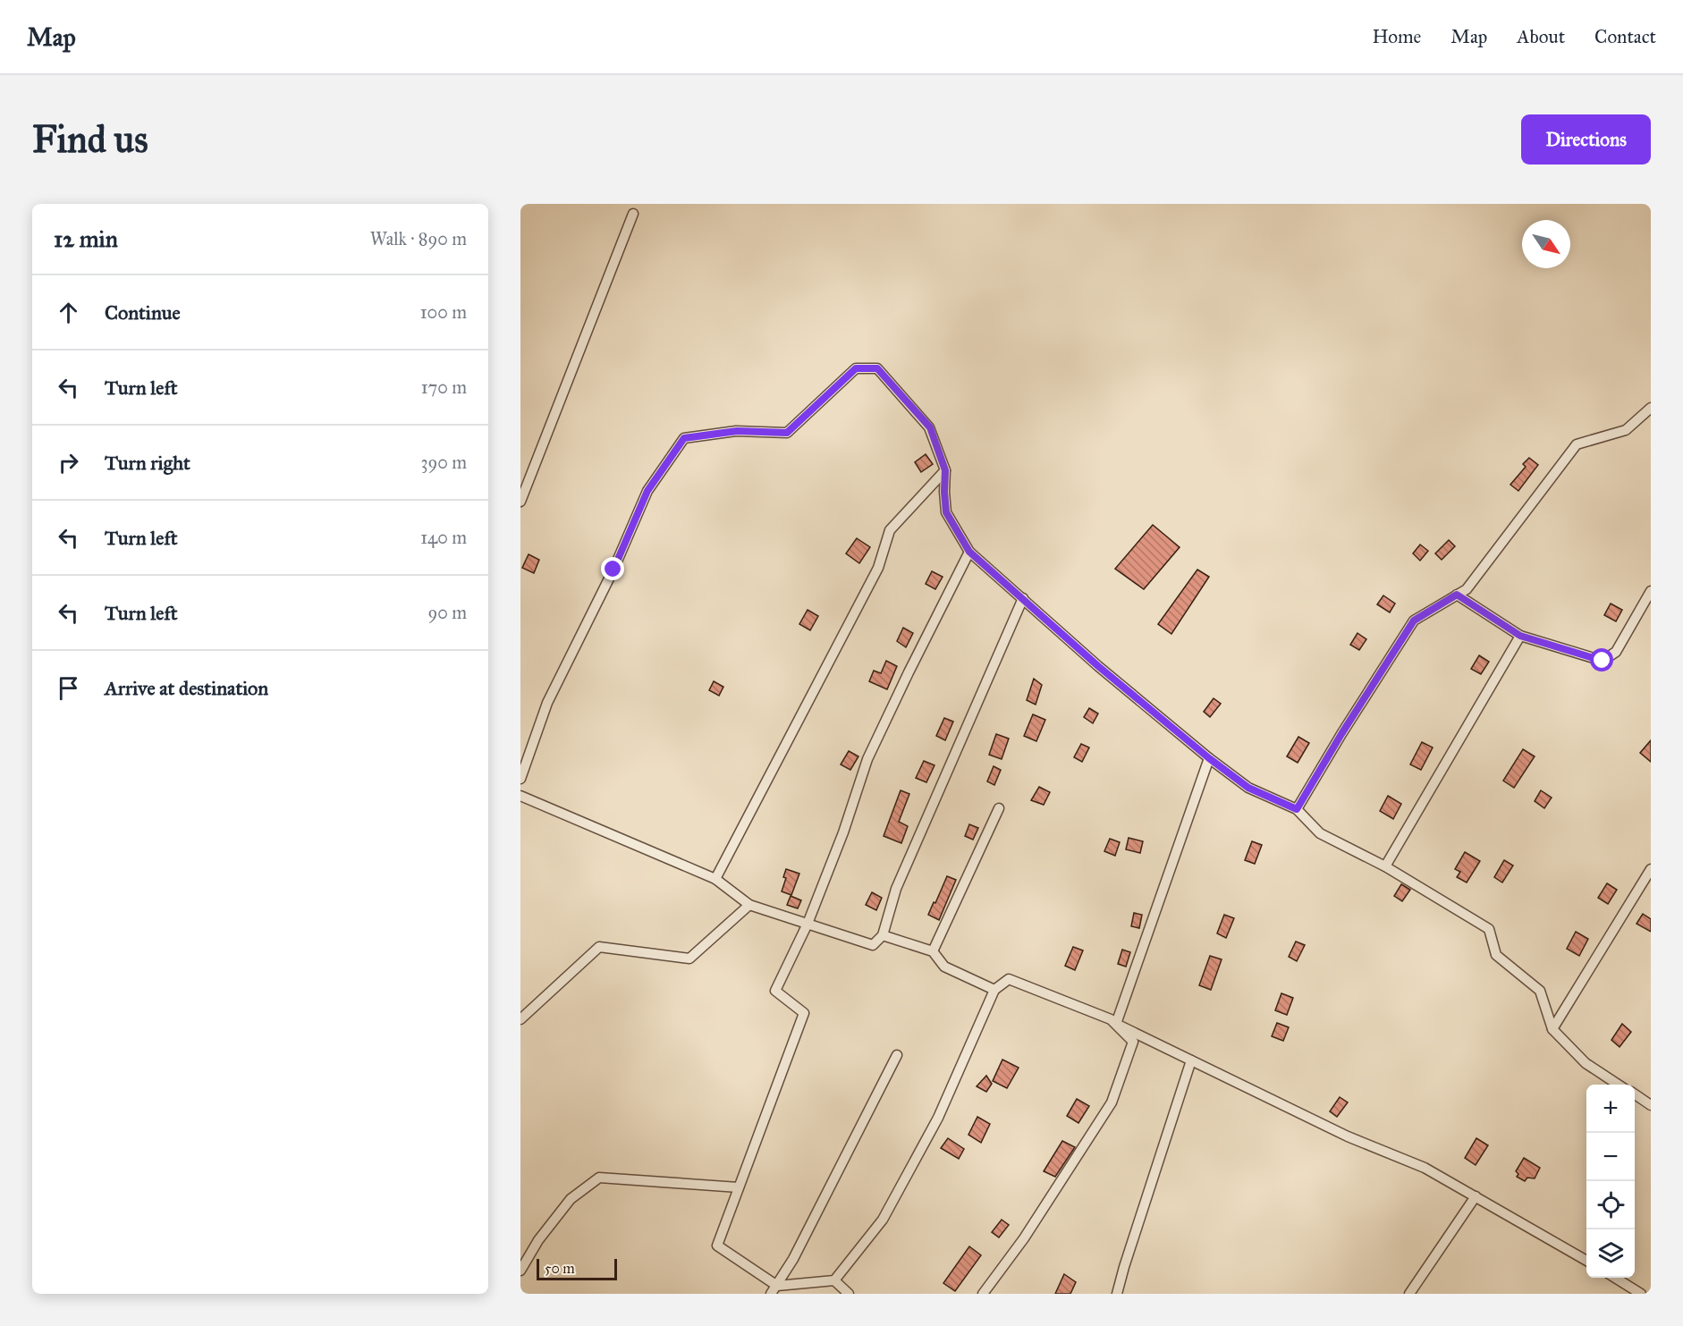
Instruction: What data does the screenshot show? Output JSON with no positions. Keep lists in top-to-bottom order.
{
  "scale_bar": "50 m",
  "north": "bottom right",
  "page": {
    "header": "Map",
    "nav": [
      "Home",
      "Map",
      "About",
      "Contact"
    ],
    "buttons": "Directions",
    "title": "Find us",
    "heading": ["12 min", "Walk · 890 m"],
    "list": [
      ["Continue", "100 m"],
      ["Turn left", "170 m"],
      ["Turn right", "390 m"],
      ["Turn left", "140 m"],
      ["Turn left", "90 m"],
      "Arrive at destination"
    ],
    "map_buttons": ["+", "−"],
    "scale": "50 m"
  }
}
